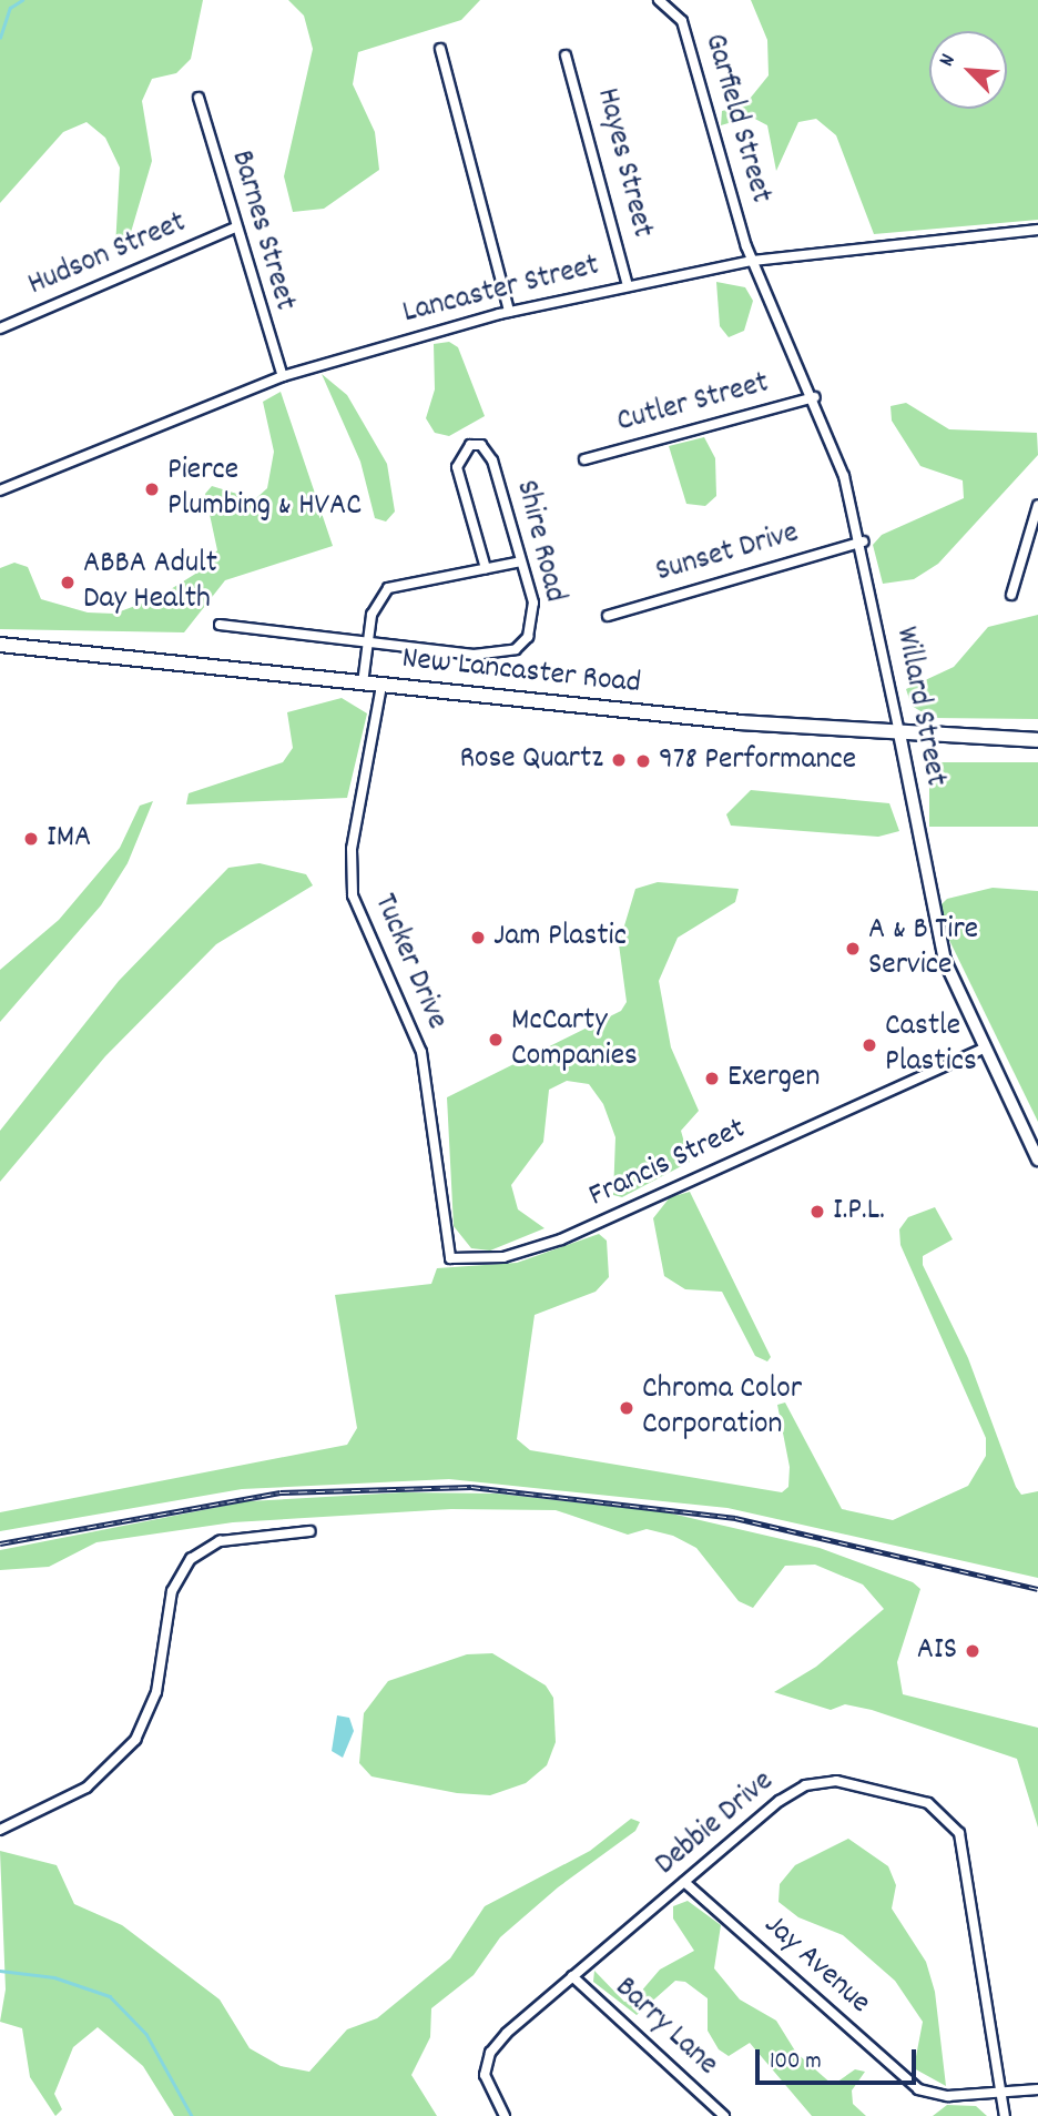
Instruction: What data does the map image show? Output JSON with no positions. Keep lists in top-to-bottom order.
{
  "streets": {
    "main road": ["New Lancaster Road"],
    "street": [
      "Garfield Street",
      "Hayes Street",
      "Barnes Street",
      "Hudson Street",
      "Lancaster Street",
      "Cutler Street",
      "Shire Road",
      "Sunset Drive",
      "Willard Street",
      "Tucker Drive",
      "Francis Street",
      "Debbie Drive",
      "Jay Avenue",
      "Barry Lane"
    ]
  },
  "crossings": [
    ["Garfield Street", "Lancaster Street"],
    ["Garfield Street", "Willard Street"],
    ["Hayes Street", "Lancaster Street"],
    ["Barnes Street", "Hudson Street"],
    ["Barnes Street", "Lancaster Street"],
    ["Lancaster Street", "Willard Street"],
    ["Cutler Street", "Willard Street"],
    ["Sunset Drive", "Willard Street"],
    ["New Lancaster Road", "Willard Street"],
    ["New Lancaster Road", "Tucker Drive"],
    ["Willard Street", "Francis Street"],
    ["Tucker Drive", "Francis Street"],
    ["Debbie Drive", "Jay Avenue"],
    ["Debbie Drive", "Barry Lane"]
  ],
  "places": [
    "Pierce Plumbing & HVAC",
    "ABBA Adult Day Health",
    "Rose Quartz",
    "978 Performance",
    "IMA",
    "Jam Plastic",
    "A & B Tire Service",
    "McCarty Companies",
    "Castle Plastics",
    "Exergen",
    "I.P.L.",
    "Chroma Color Corporation",
    "AIS"
  ],
  "scale_bar": "100 m",
  "north": "top left"
}
